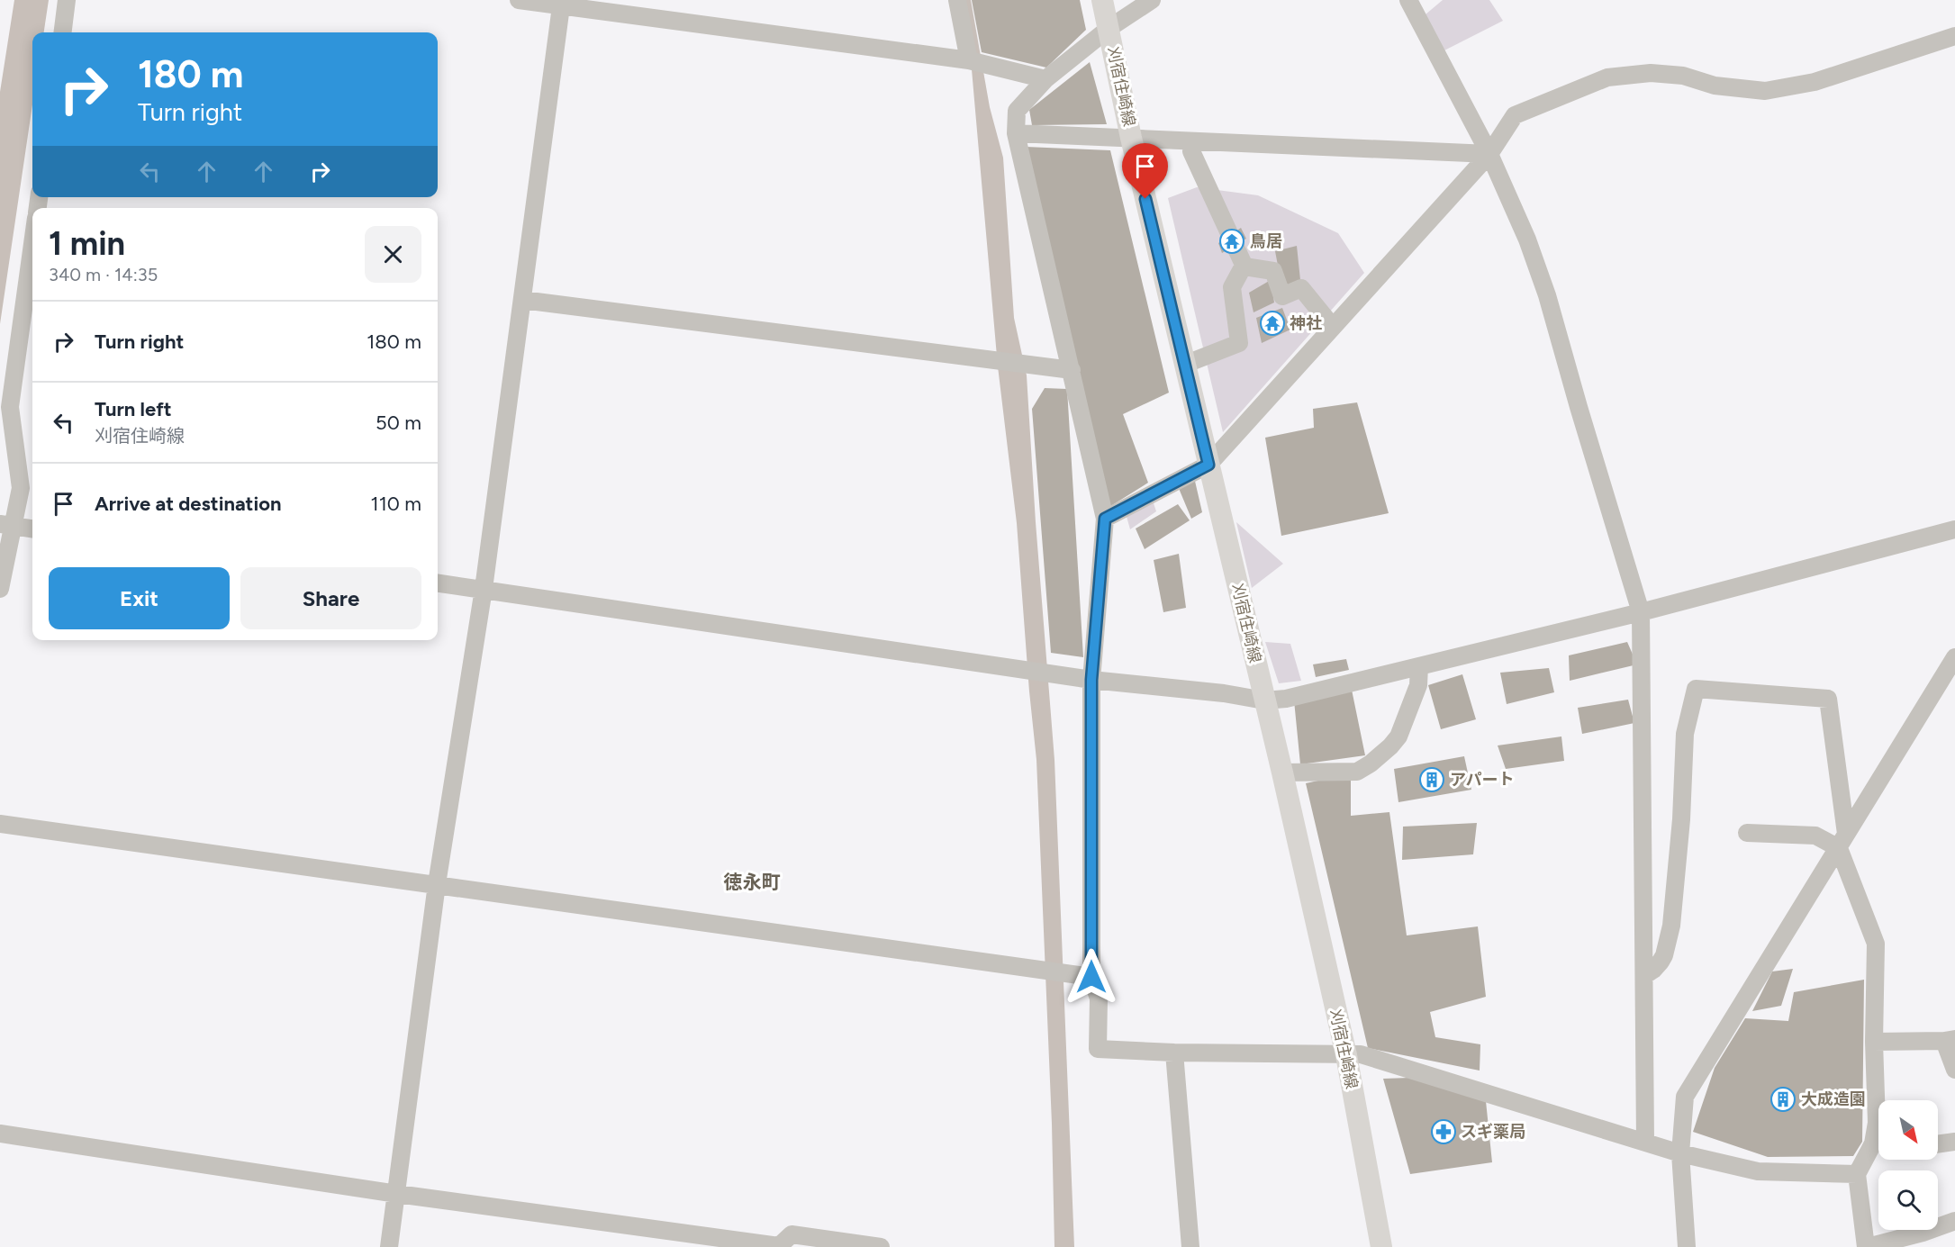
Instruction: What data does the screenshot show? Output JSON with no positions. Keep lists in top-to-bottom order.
{
  "streets": {
    "main road": ["刈宿住崎線"]
  },
  "districts": ["徳永町"],
  "places": {
    "temple": ["鳥居", "神社"],
    "building": ["アパート", "大成造園"],
    "pharmacy": ["スギ薬局"]
  },
  "north": "bottom right",
  "page": {
    "turn": ["180 m", "Turn right"],
    "heading": ["1 min", "340 m · 14:35"],
    "list": [
      {
        "name": "Turn right",
        "value": "180 m"
      },
      {
        "name": "Turn left",
        "note": "刈宿住崎線",
        "value": "50 m"
      },
      {
        "name": "Arrive at destination",
        "value": "110 m"
      }
    ],
    "buttons": ["Exit", "Share"]
  }
}
